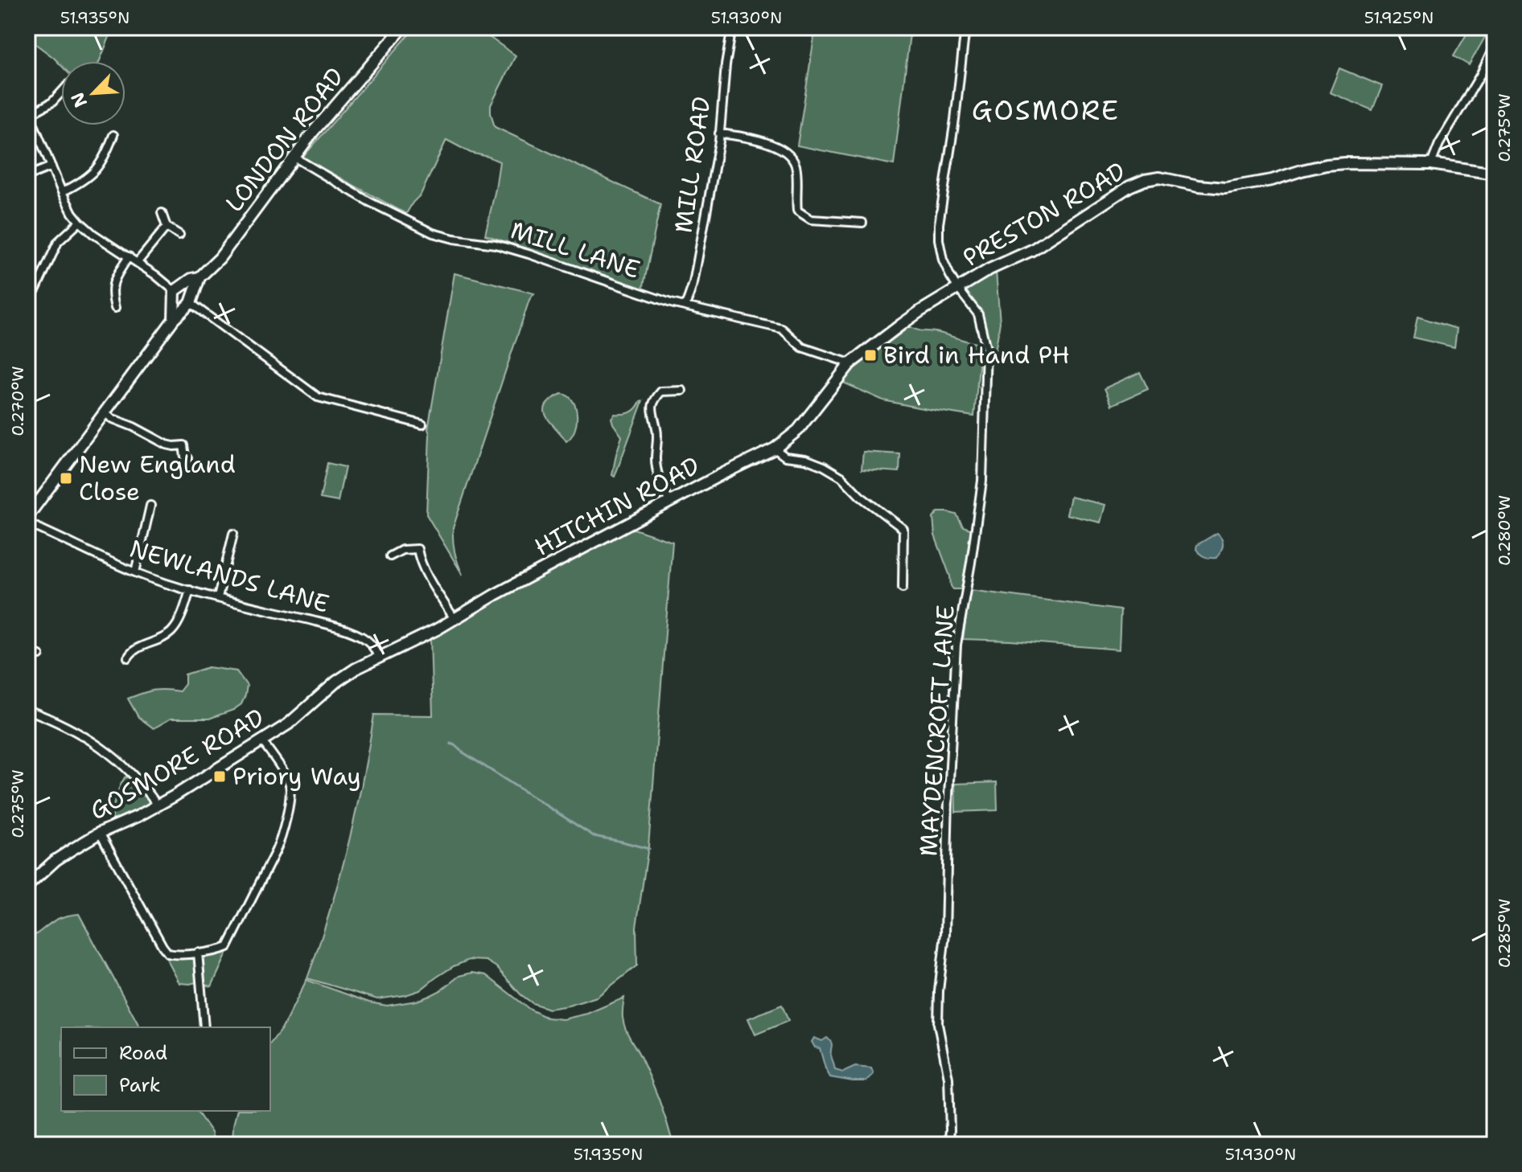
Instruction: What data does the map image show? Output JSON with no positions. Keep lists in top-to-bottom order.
{
  "streets": {
    "street": [
      "LONDON ROAD",
      "MILL ROAD",
      "PRESTON ROAD",
      "MILL LANE",
      "HITCHIN ROAD",
      "NEWLANDS LANE",
      "MAYDENCROFT LANE",
      "GOSMORE ROAD"
    ]
  },
  "crossings": [
    ["LONDON ROAD", "MILL LANE"],
    ["MILL ROAD", "MILL LANE"],
    ["PRESTON ROAD", "MILL LANE"],
    ["PRESTON ROAD", "HITCHIN ROAD"],
    ["PRESTON ROAD", "MAYDENCROFT LANE"],
    ["MILL LANE", "HITCHIN ROAD"],
    ["HITCHIN ROAD", "NEWLANDS LANE"],
    ["HITCHIN ROAD", "GOSMORE ROAD"],
    ["NEWLANDS LANE", "GOSMORE ROAD"]
  ],
  "districts": ["GOSMORE"],
  "places": {
    "transit": ["Bird in Hand PH", "New England Close", "Priory Way"]
  },
  "legend": ["Road", "Park"],
  "north": "bottom left",
  "coordinates": [
    "51.935°N",
    "51.930°N",
    "51.925°N",
    "0.275°W",
    "0.270°W",
    "0.280°W",
    "0.285°W"
  ]
}
